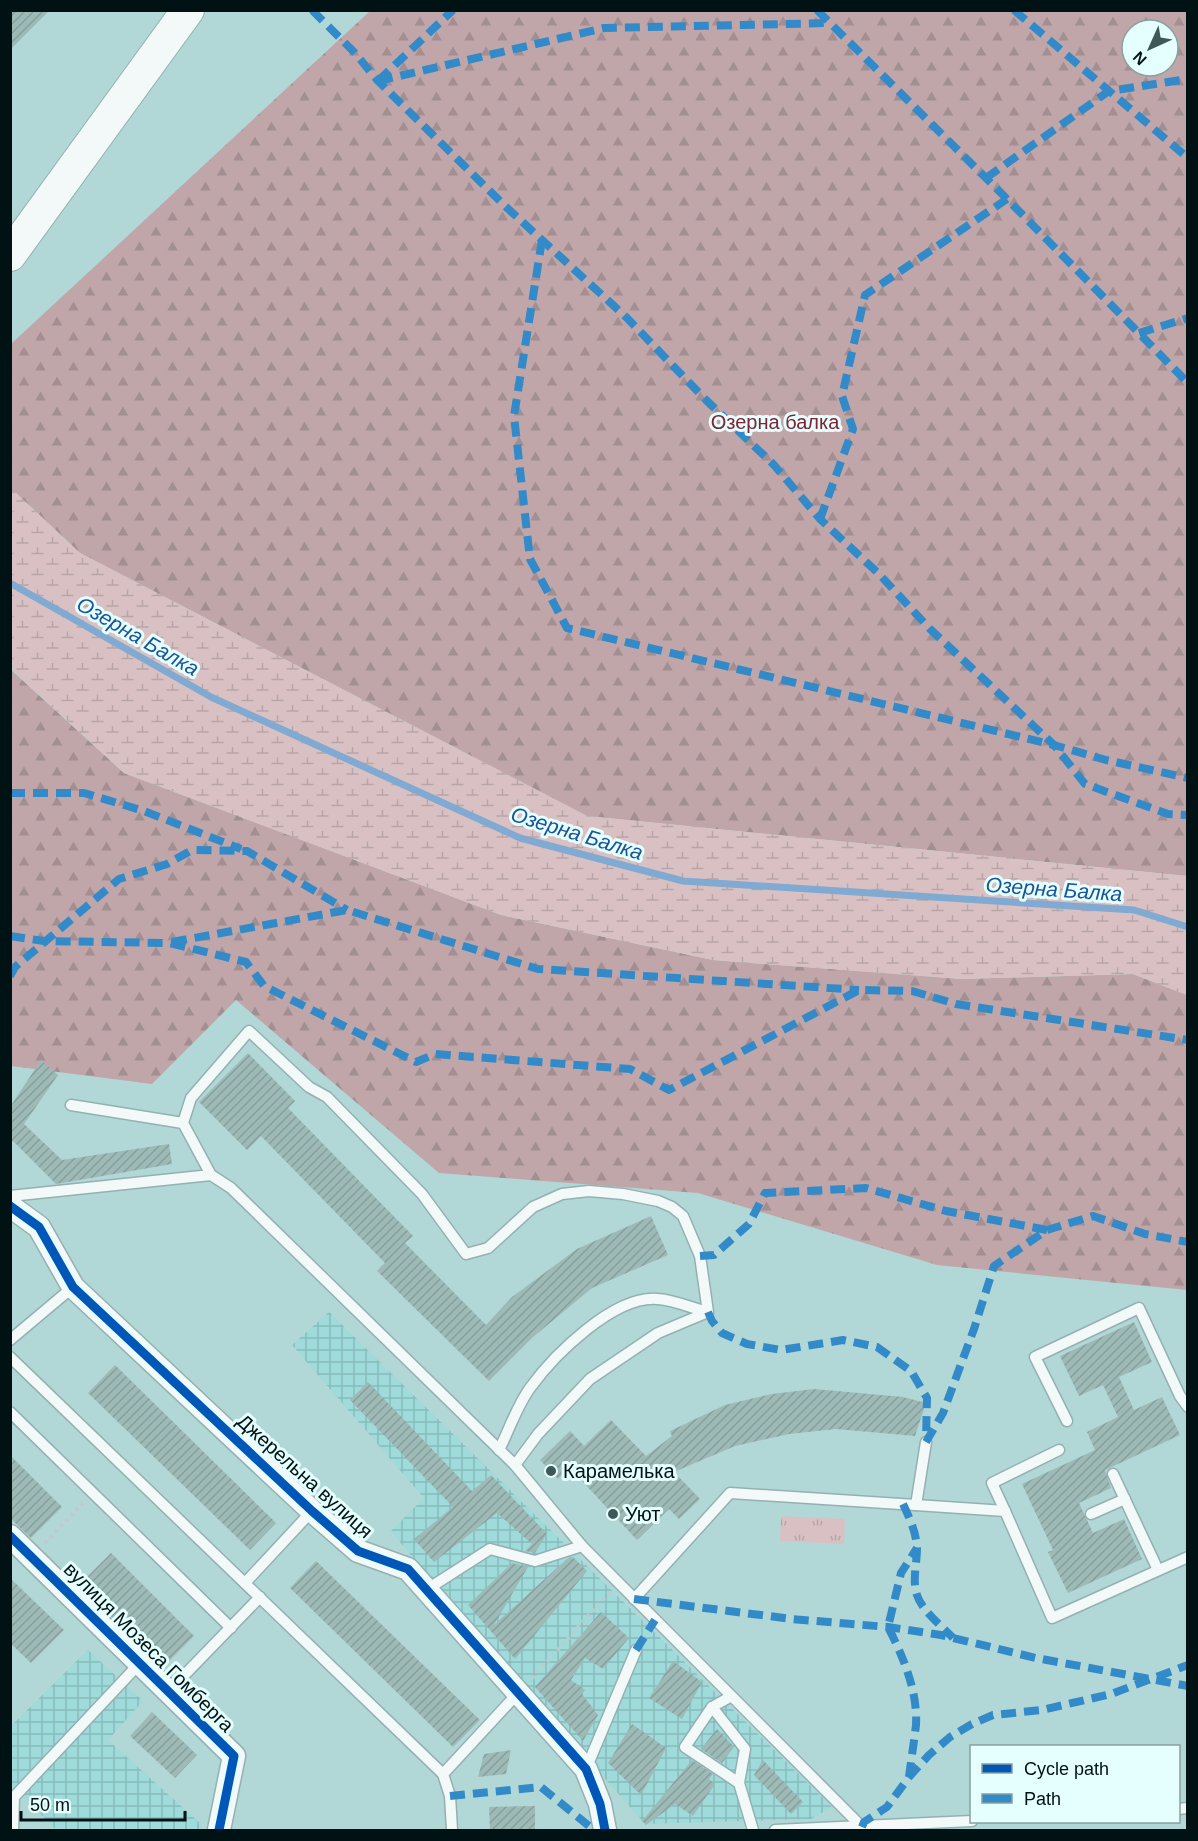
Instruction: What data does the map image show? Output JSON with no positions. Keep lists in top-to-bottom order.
{
  "streets": {
    "street": ["Джерельна вулиця", "вулиця Мозеса Гомберга"]
  },
  "water": ["Озерна Балка"],
  "parks": ["Озерна балка"],
  "places": ["Карамелька", "Уют"],
  "legend": ["Cycle path", "Path"],
  "scale_bar": "50 m",
  "north": "bottom left"
}
